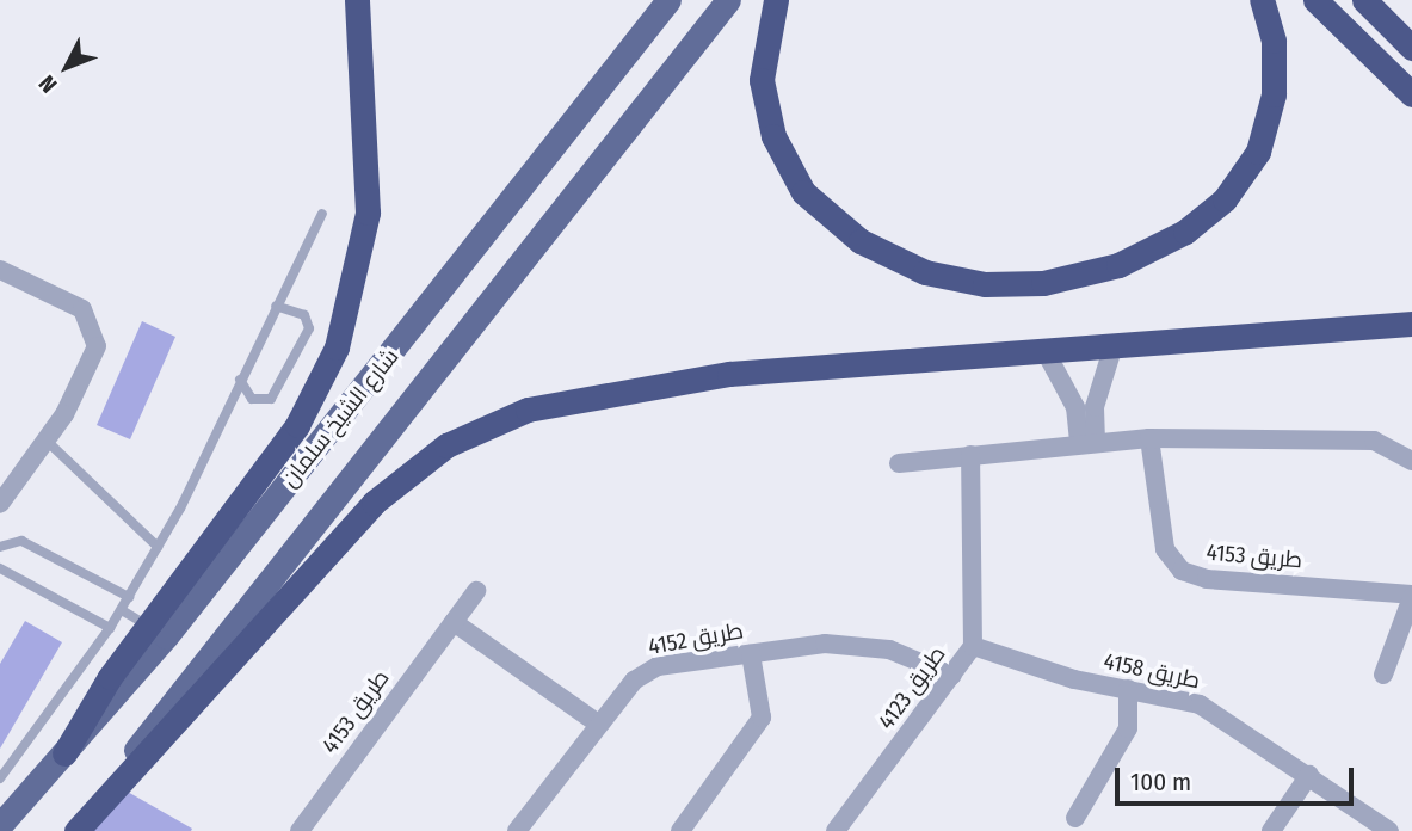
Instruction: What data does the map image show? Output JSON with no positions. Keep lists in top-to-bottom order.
{
  "streets": {
    "main road": ["شارع الشيخ سلمان"],
    "street": [
      "طريق 4153",
      "طريق 4152",
      "طريق 4158",
      "طريق 4123"
    ]
  },
  "crossings": [
    ["طريق 4152", "طريق 4123"],
    ["طريق 4158", "طريق 4123"]
  ],
  "scale_bar": "100 m",
  "north": "bottom left"
}
